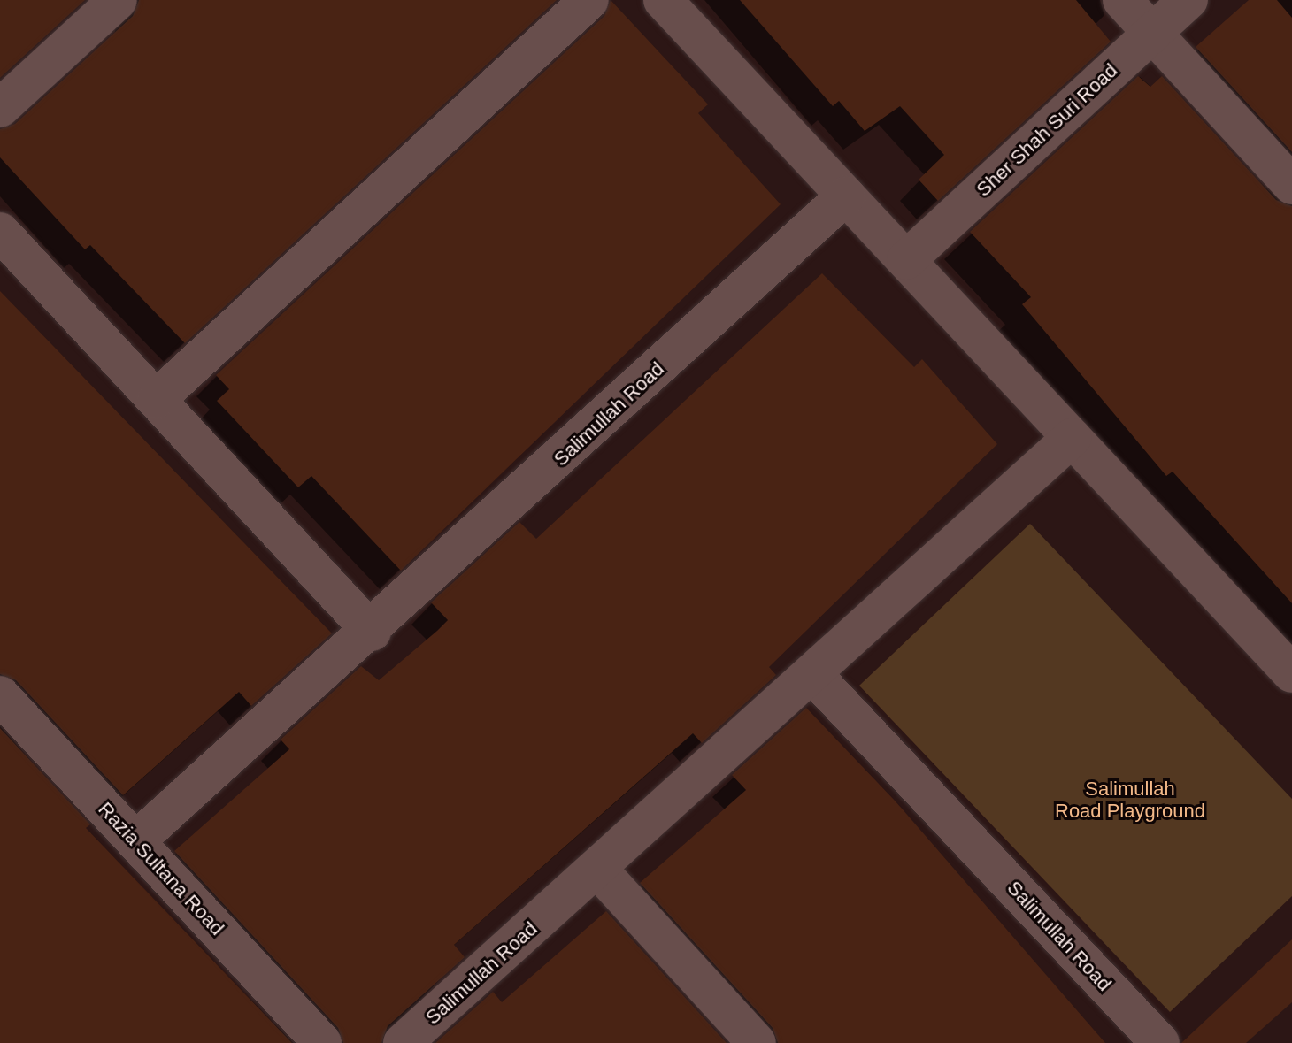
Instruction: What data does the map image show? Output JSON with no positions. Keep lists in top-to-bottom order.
{
  "streets": {
    "street": ["Sher Shah Suri Road", "Salimullah Road", "Razia Sultana Road"]
  },
  "crossings": [
    ["Salimullah Road", "Razia Sultana Road"]
  ],
  "parks": ["Salimullah Road Playground"]
}
